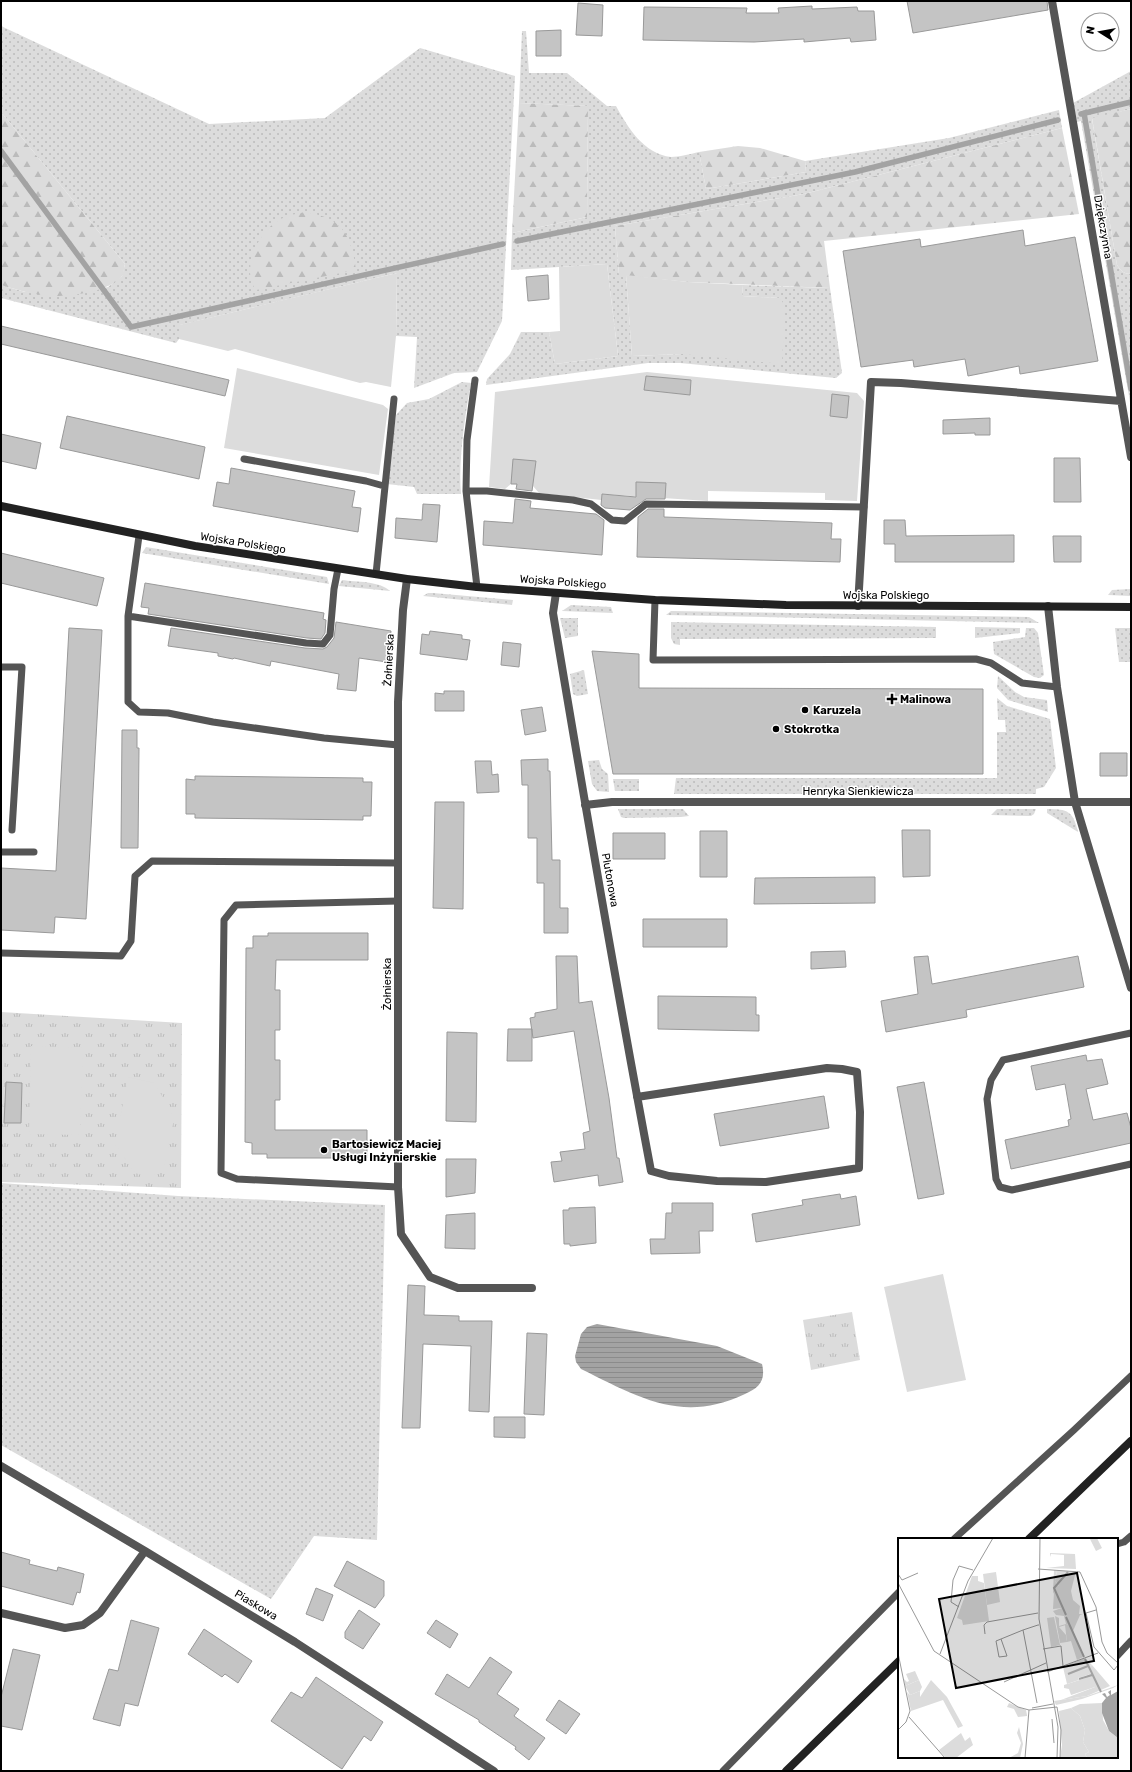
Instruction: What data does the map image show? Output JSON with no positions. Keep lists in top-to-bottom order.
{
  "streets": {
    "street": [
      "Dziękczynna",
      "Wojska Polskiego",
      "Żołnierska",
      "Henryka Sienkiewicza",
      "Plutonowa",
      "Piaskowa"
    ]
  },
  "crossings": [
    ["Wojska Polskiego", "Żołnierska"],
    ["Wojska Polskiego", "Plutonowa"],
    ["Henryka Sienkiewicza", "Plutonowa"]
  ],
  "places": {
    "health": ["Malinowa"],
    "other": ["Karuzela", "Stokrotka", "Bartosiewicz Maciej Usługi Inżynierskie"]
  },
  "north": "left"
}
